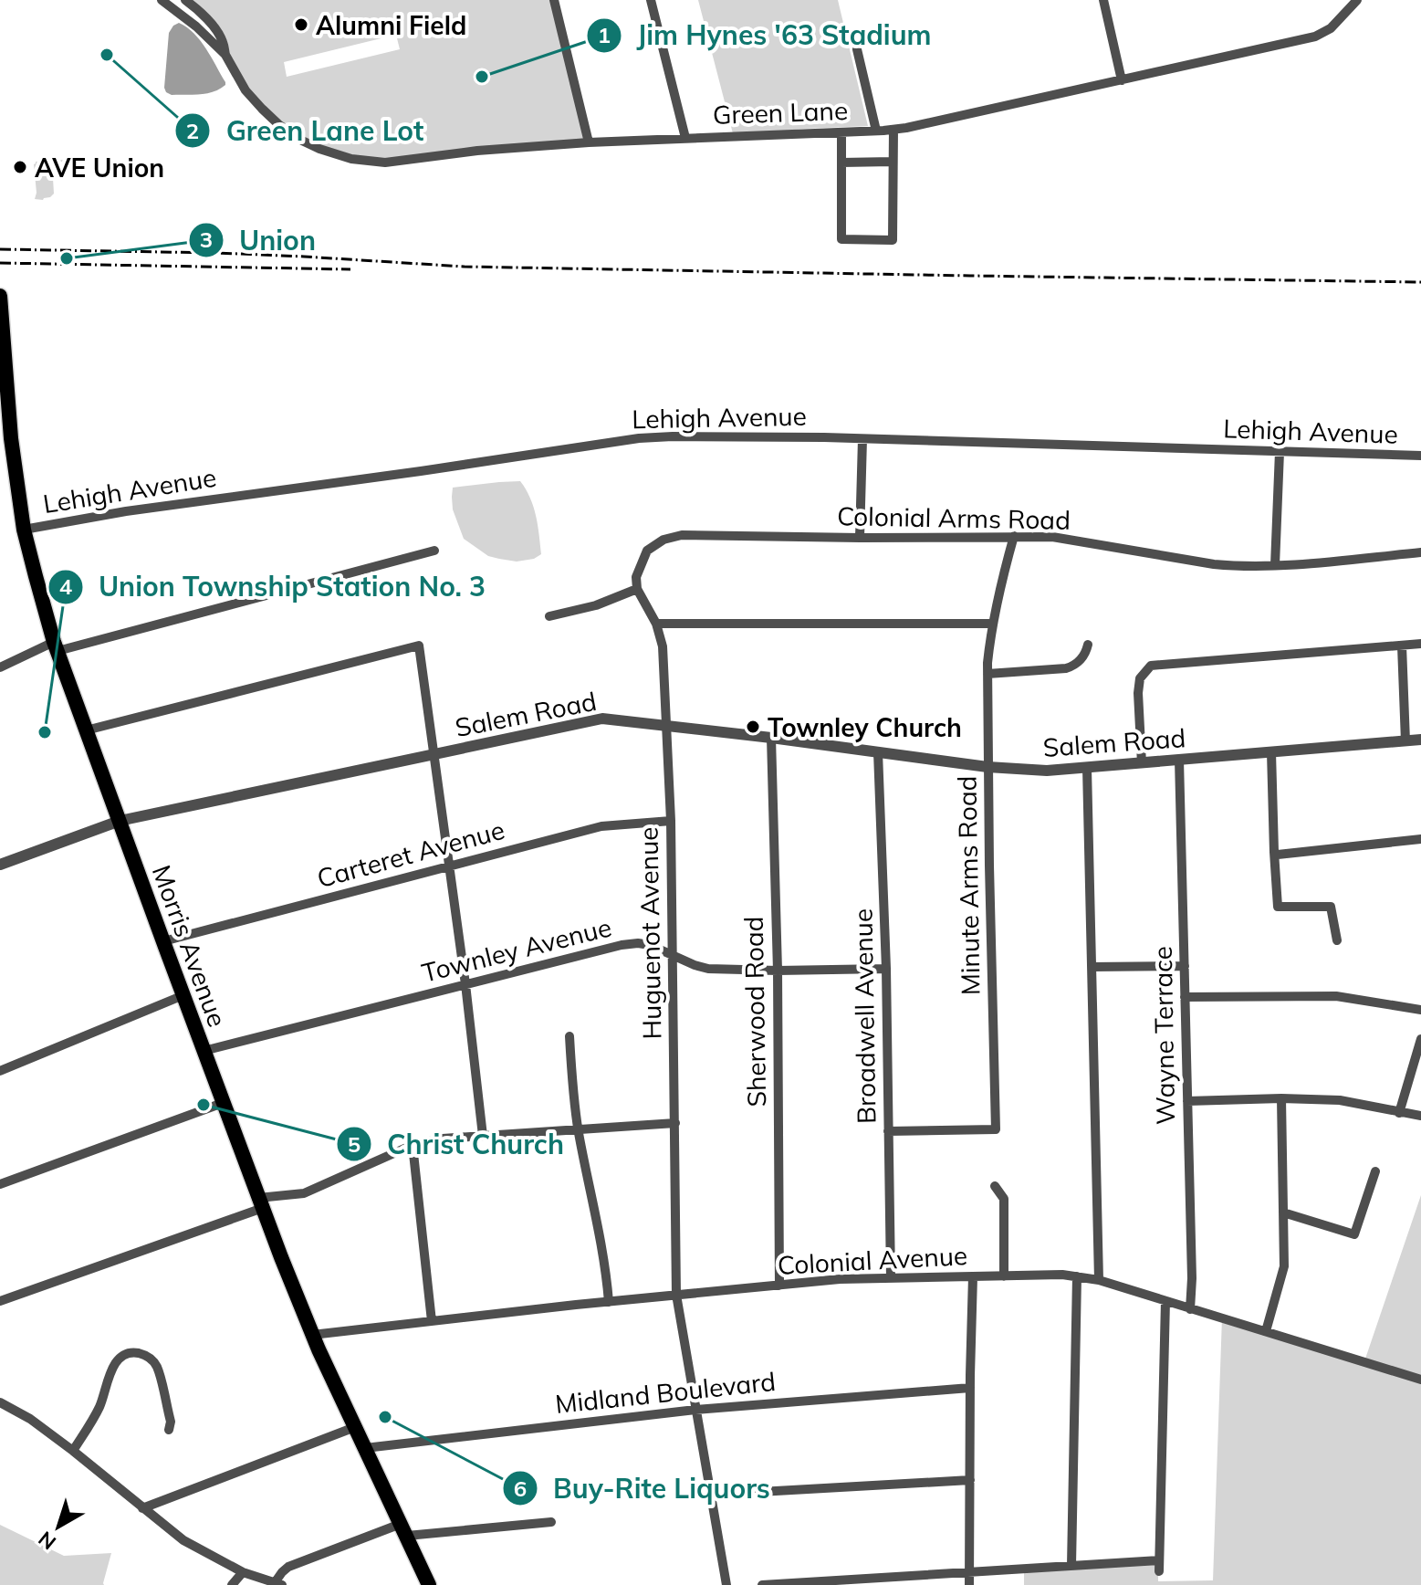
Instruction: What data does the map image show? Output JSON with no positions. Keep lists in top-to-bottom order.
{
  "streets": {
    "main road": ["Morris Avenue"],
    "street": [
      "Green Lane",
      "Lehigh Avenue",
      "Colonial Arms Road",
      "Salem Road",
      "Carteret Avenue",
      "Minute Arms Road",
      "Huguenot Avenue",
      "Townley Avenue",
      "Sherwood Road",
      "Broadwell Avenue",
      "Wayne Terrace",
      "Colonial Avenue",
      "Midland Boulevard"
    ]
  },
  "crossings": [
    ["Lehigh Avenue", "Morris Avenue"],
    ["Colonial Arms Road", "Minute Arms Road"],
    ["Colonial Arms Road", "Huguenot Avenue"],
    ["Salem Road", "Minute Arms Road"],
    ["Salem Road", "Huguenot Avenue"],
    ["Salem Road", "Morris Avenue"],
    ["Salem Road", "Sherwood Road"],
    ["Salem Road", "Broadwell Avenue"],
    ["Salem Road", "Wayne Terrace"],
    ["Carteret Avenue", "Huguenot Avenue"],
    ["Carteret Avenue", "Morris Avenue"],
    ["Minute Arms Road", "Broadwell Avenue"],
    ["Huguenot Avenue", "Townley Avenue"],
    ["Huguenot Avenue", "Colonial Avenue"],
    ["Huguenot Avenue", "Midland Boulevard"],
    ["Morris Avenue", "Townley Avenue"],
    ["Morris Avenue", "Colonial Avenue"],
    ["Morris Avenue", "Midland Boulevard"],
    ["Townley Avenue", "Sherwood Road"],
    ["Townley Avenue", "Broadwell Avenue"],
    ["Sherwood Road", "Colonial Avenue"],
    ["Broadwell Avenue", "Colonial Avenue"],
    ["Wayne Terrace", "Colonial Avenue"]
  ],
  "places": [
    "Alumni Field",
    "Green Lane Lot",
    "Jim Hynes '63 Stadium",
    "AVE Union",
    "Union",
    "Townley Church",
    "Union Township Station No. 3",
    "Christ Church",
    "Buy-Rite Liquors"
  ],
  "north": "bottom left"
}
